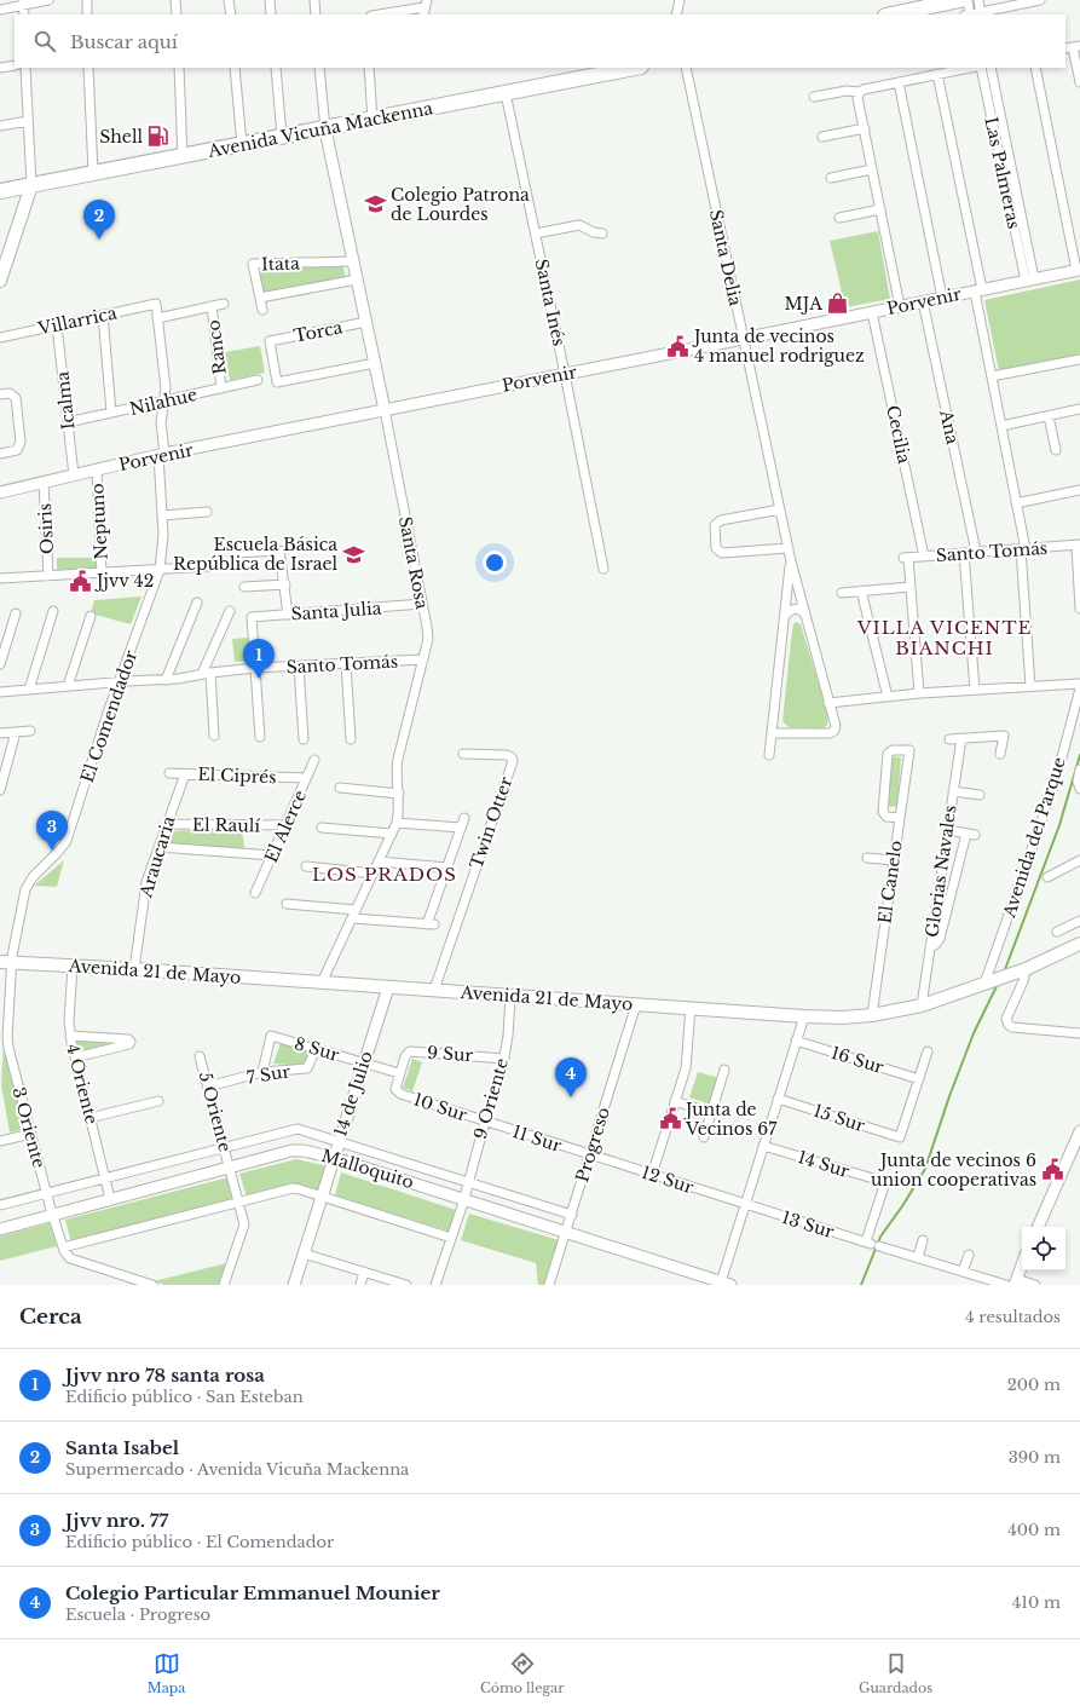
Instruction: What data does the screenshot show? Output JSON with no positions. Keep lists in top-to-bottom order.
{
  "streets": {
    "main road": ["Avenida Vicuña Mackenna", "Avenida 21 de Mayo"],
    "street": [
      "Las Palmeras",
      "Santa Delia",
      "Itata",
      "Porvenir",
      "Santa Inés",
      "Villarrica",
      "Torca",
      "Ranco",
      "Icalma",
      "Nilahue",
      "Ana",
      "Cecilia",
      "Neptuno",
      "Osiris",
      "Santo Tomás",
      "Santa Rosa",
      "Santa Julia",
      "El Comendador",
      "El Ciprés",
      "Twin Otter",
      "El Raulí",
      "El Alerce",
      "Avenida del Parque",
      "Araucaria",
      "Glorias Navales",
      "El Canelo",
      "8 Sur",
      "9 Sur",
      "16 Sur",
      "7 Sur",
      "4 Oriente",
      "14 de Julio",
      "9 Oriente",
      "10 Sur",
      "5 Oriente",
      "15 Sur",
      "3 Oriente",
      "11 Sur",
      "Progreso",
      "14 Sur",
      "Malloquito",
      "12 Sur",
      "13 Sur"
    ]
  },
  "crossings": [
    ["Avenida Vicuña Mackenna", "Santa Inés"],
    ["Avenida Vicuña Mackenna", "Santa Rosa"],
    ["Las Palmeras", "Porvenir"],
    ["Santa Delia", "Porvenir"],
    ["Itata", "Santa Rosa"],
    ["Porvenir", "Santa Inés"],
    ["Porvenir", "Icalma"],
    ["Porvenir", "Ana"],
    ["Porvenir", "Cecilia"],
    ["Porvenir", "Neptuno"],
    ["Porvenir", "Osiris"],
    ["Porvenir", "Santa Rosa"],
    ["Porvenir", "El Comendador"],
    ["Villarrica", "Icalma"],
    ["Villarrica", "El Comendador"],
    ["Torca", "Santa Rosa"],
    ["Ranco", "Nilahue"],
    ["Icalma", "Nilahue"],
    ["Nilahue", "El Comendador"],
    ["Ana", "Santo Tomás"],
    ["Cecilia", "Santo Tomás"],
    ["Santo Tomás", "Santa Rosa"],
    ["Santo Tomás", "Santa Julia"],
    ["Santo Tomás", "El Comendador"],
    ["Santa Rosa", "Santa Julia"],
    ["Santa Rosa", "Avenida 21 de Mayo"],
    ["El Comendador", "Avenida 21 de Mayo"],
    ["El Comendador", "3 Oriente"],
    ["El Ciprés", "El Alerce"],
    ["El Ciprés", "Araucaria"],
    ["Twin Otter", "Avenida 21 de Mayo"],
    ["El Raulí", "El Alerce"],
    ["El Raulí", "Araucaria"],
    ["Avenida del Parque", "Avenida 21 de Mayo"],
    ["Araucaria", "Avenida 21 de Mayo"],
    ["Glorias Navales", "Avenida 21 de Mayo"],
    ["El Canelo", "Avenida 21 de Mayo"],
    ["Avenida 21 de Mayo", "4 Oriente"],
    ["Avenida 21 de Mayo", "14 de Julio"],
    ["Avenida 21 de Mayo", "9 Oriente"],
    ["Avenida 21 de Mayo", "3 Oriente"],
    ["Avenida 21 de Mayo", "Progreso"],
    ["8 Sur", "9 Sur"],
    ["8 Sur", "7 Sur"],
    ["8 Sur", "14 de Julio"],
    ["9 Sur", "9 Oriente"],
    ["9 Sur", "10 Sur"],
    ["16 Sur", "15 Sur"],
    ["7 Sur", "5 Oriente"],
    ["4 Oriente", "Malloquito"],
    ["14 de Julio", "Malloquito"],
    ["9 Oriente", "10 Sur"],
    ["9 Oriente", "11 Sur"],
    ["9 Oriente", "Malloquito"],
    ["10 Sur", "11 Sur"],
    ["5 Oriente", "Malloquito"],
    ["3 Oriente", "Malloquito"],
    ["11 Sur", "Progreso"],
    ["11 Sur", "12 Sur"],
    ["Progreso", "Malloquito"],
    ["Progreso", "12 Sur"],
    ["14 Sur", "13 Sur"],
    ["12 Sur", "13 Sur"]
  ],
  "districts": ["VILLA VICENTE BIANCHI", "LOS PRADOS"],
  "places": {
    "fuel station": ["Shell"],
    "school or university": ["Colegio Patrona de Lourdes", "Escuela Básica República de Israel"],
    "shop": ["MJA"],
    "public building": [
      "Junta de vecinos 4 manuel rodriguez",
      "Jjvv 42",
      "Junta de Vecinos 67",
      "Junta de vecinos 6 union cooperativas"
    ]
  },
  "page": {
    "search": "Buscar aquí",
    "pins": [
      "2",
      "1",
      "3",
      "4"
    ],
    "heading": ["Cerca", "4 resultados"],
    "list": [
      {
        "mark": "1",
        "name": "Jjvv nro 78 santa rosa",
        "note": "Edificio público · San Esteban",
        "value": "200 m"
      },
      {
        "mark": "2",
        "name": "Santa Isabel",
        "note": "Supermercado · Avenida Vicuña Mackenna",
        "value": "390 m"
      },
      {
        "mark": "3",
        "name": "Jjvv nro. 77",
        "note": "Edificio público · El Comendador",
        "value": "400 m"
      },
      {
        "mark": "4",
        "name": "Colegio Particular Emmanuel Mounier",
        "note": "Escuela · Progreso",
        "value": "410 m"
      }
    ],
    "nav": ["Mapa", "Cómo llegar", "Guardados"]
  }
}
